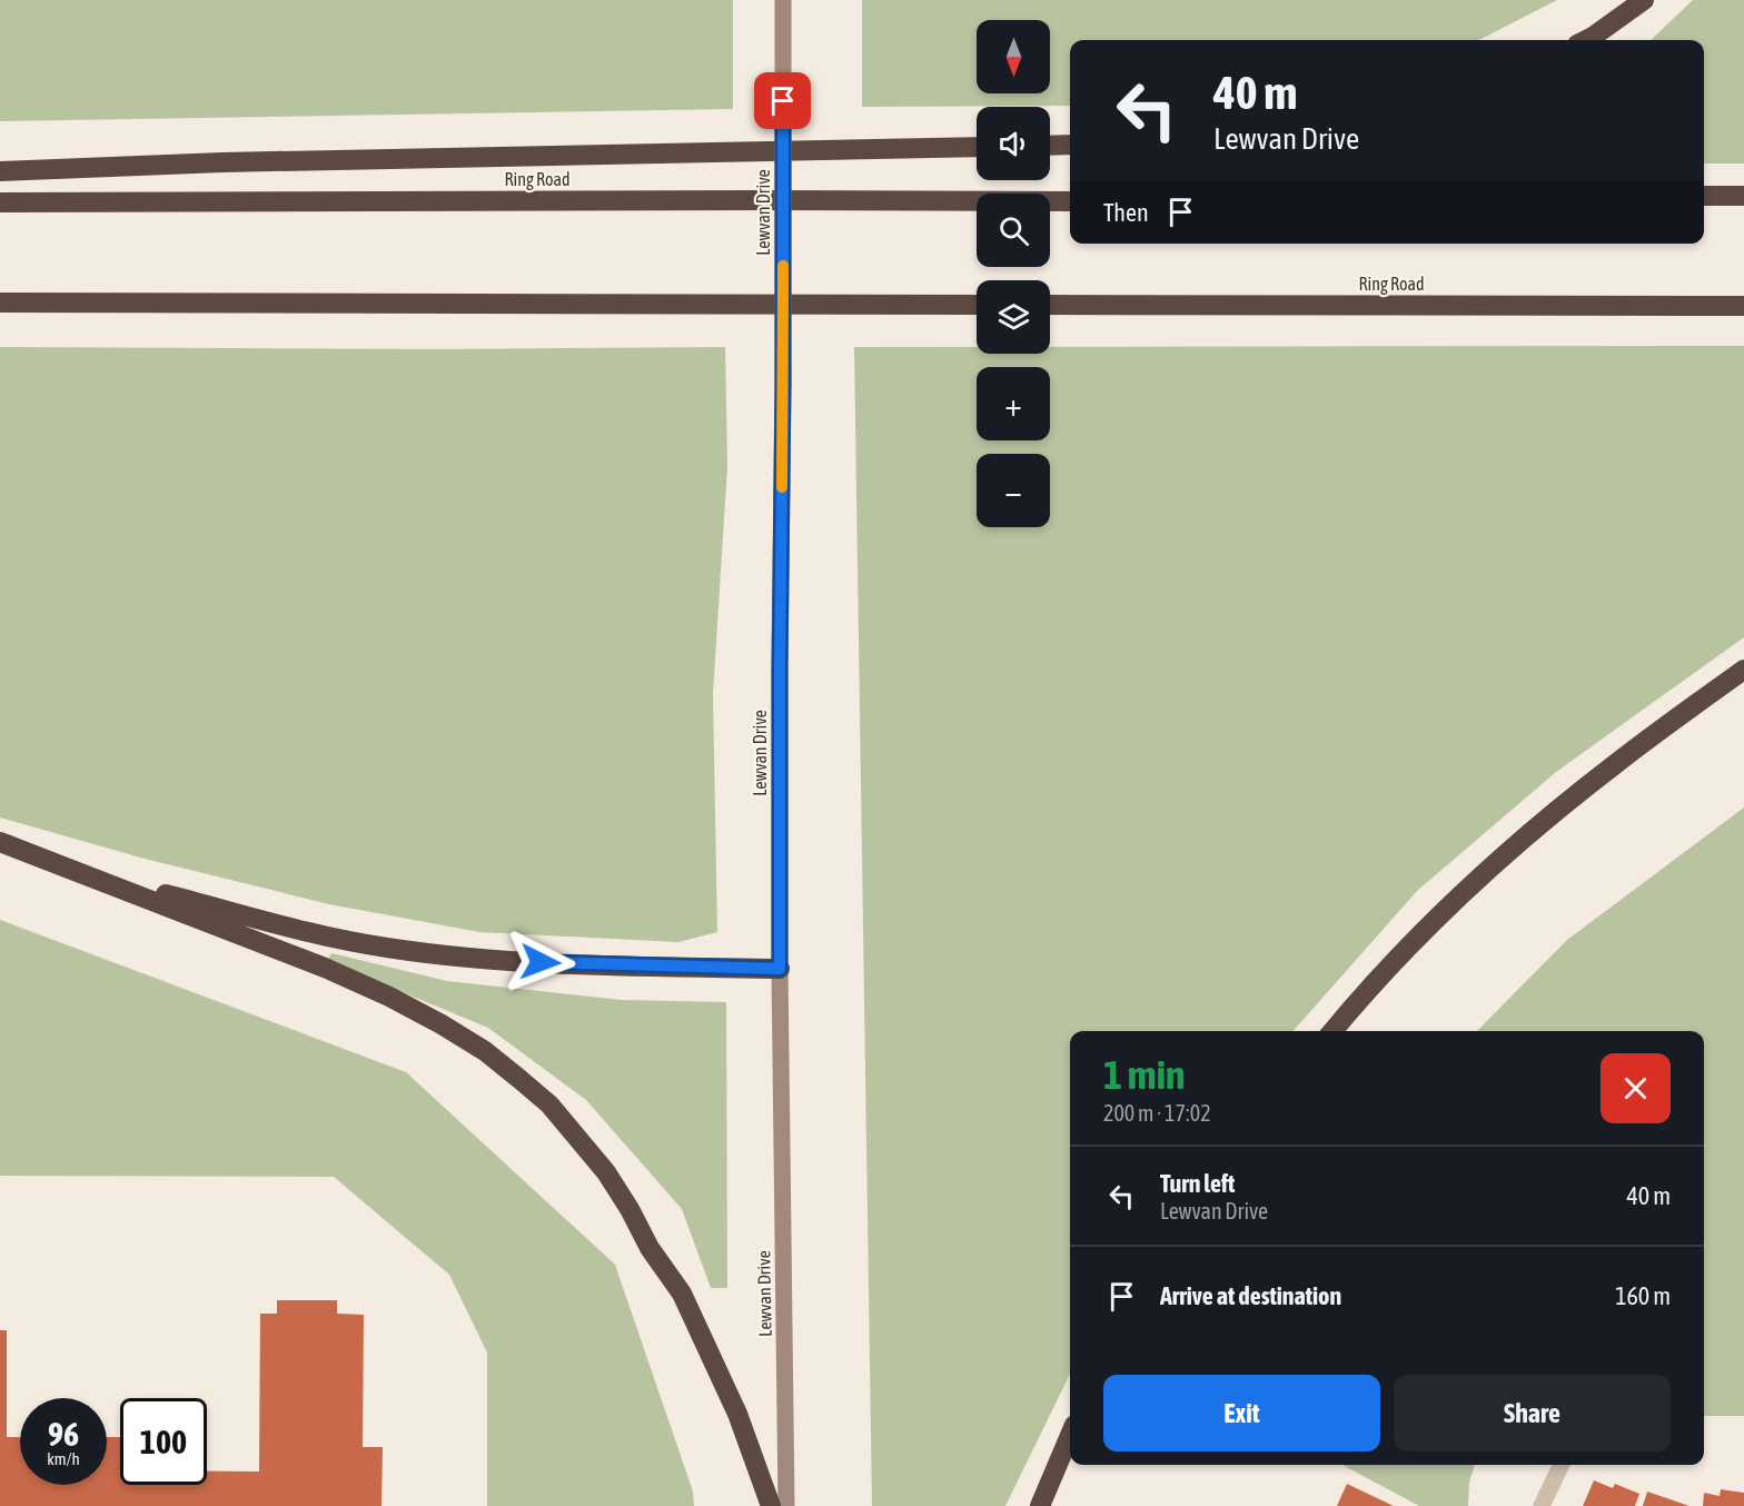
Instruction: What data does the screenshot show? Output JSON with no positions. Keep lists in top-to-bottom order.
{
  "streets": {
    "highway": ["Ring Road"],
    "main road": ["Lewvan Drive"]
  },
  "north": "bottom",
  "page": {
    "map_buttons": ["+", "−"],
    "turn": ["40 m", "Lewvan Drive"],
    "then": "Then",
    "heading": ["1 min", "200 m · 17:02"],
    "list": [
      {
        "name": "Turn left",
        "note": "Lewvan Drive",
        "value": "40 m"
      },
      {
        "name": "Arrive at destination",
        "value": "160 m"
      }
    ],
    "buttons": ["Exit", "Share"],
    "speed": "96 km/h",
    "limit": "100"
  }
}
